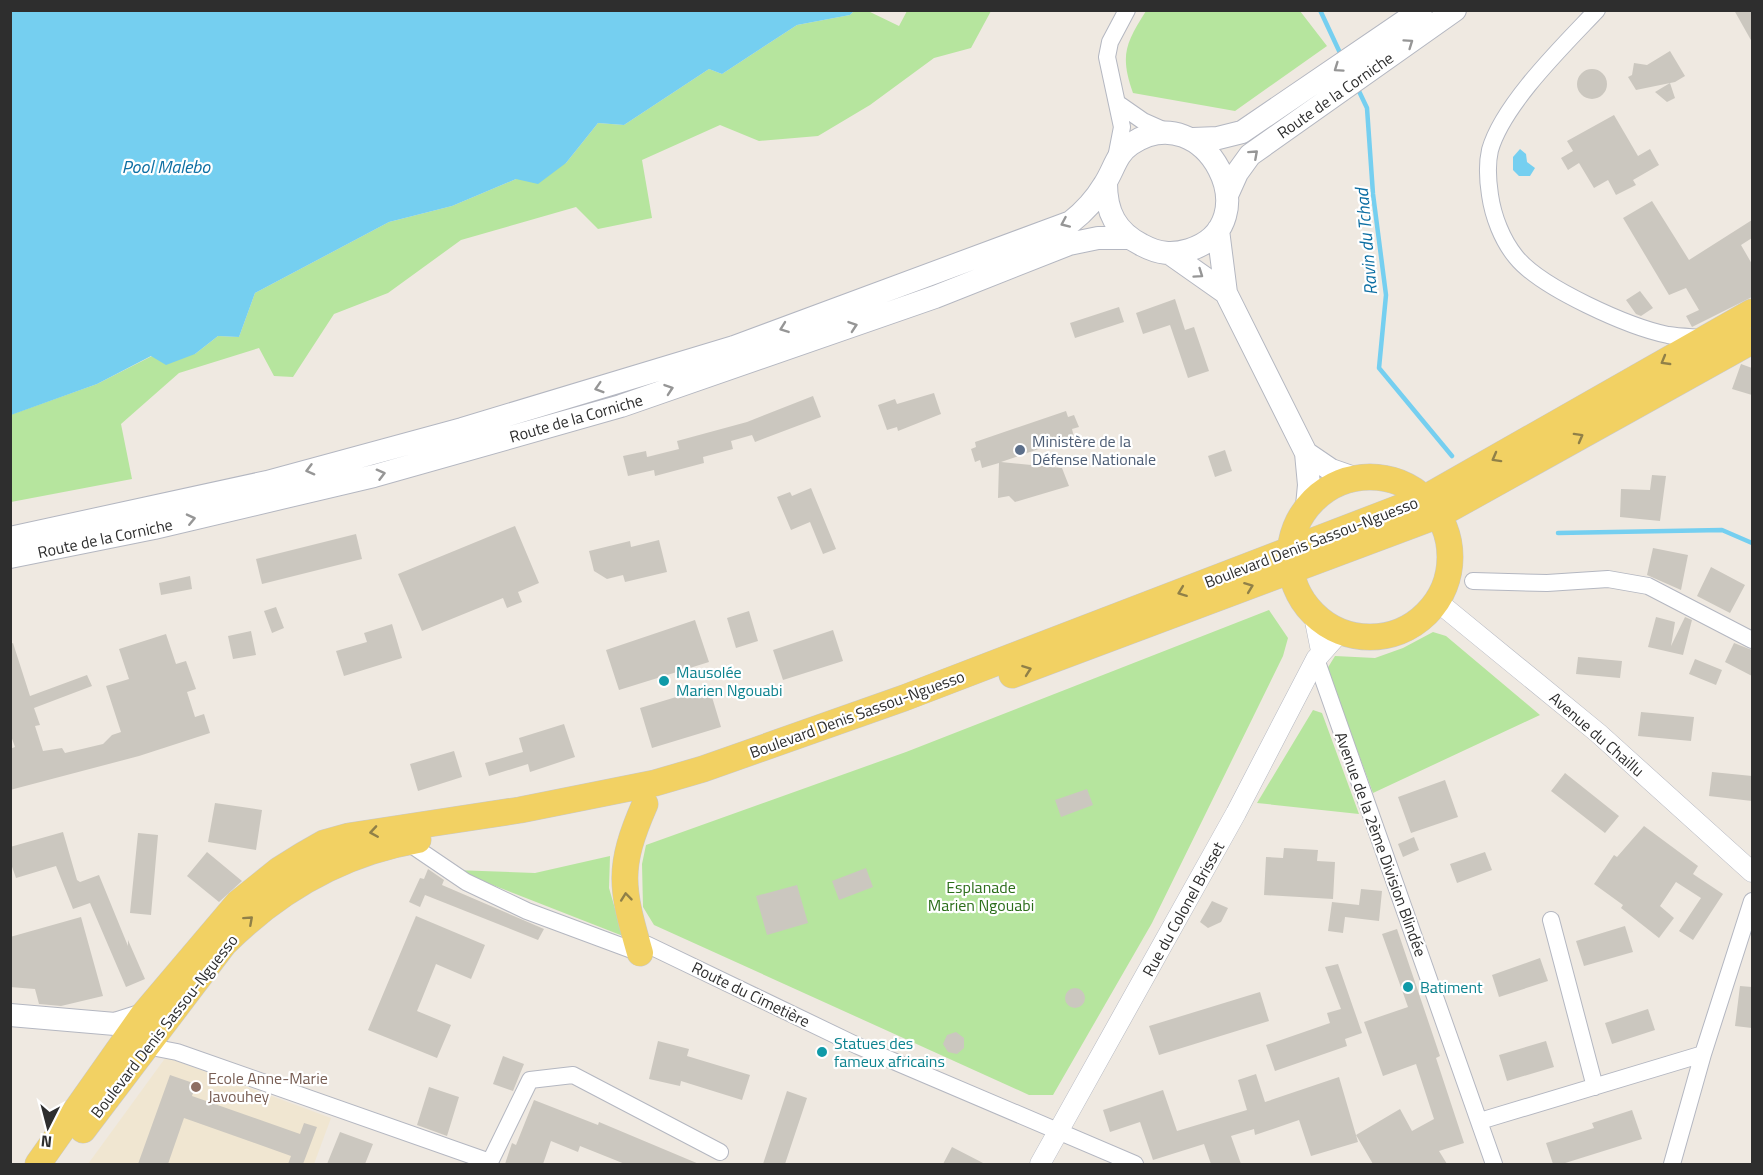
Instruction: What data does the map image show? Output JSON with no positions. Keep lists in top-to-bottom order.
{
  "streets": {
    "main road": ["Route de la Corniche", "Boulevard Denis Sassou-Nguesso"],
    "street": [
      "Avenue du Chaillu",
      "Avenue de la 2ème Division Blindée",
      "Rue du Colonel Brisset",
      "Route du Cimetière"
    ]
  },
  "crossings": [
    ["Boulevard Denis Sassou-Nguesso", "Route du Cimetière"],
    ["Avenue de la 2ème Division Blindée", "Rue du Colonel Brisset"],
    ["Rue du Colonel Brisset", "Route du Cimetière"]
  ],
  "water": ["Pool Malebo", "Ravin du Tchad"],
  "parks": ["Esplanade Marien Ngouabi"],
  "places": [
    "Ministère de la Défense Nationale",
    "Mausolée Marien Ngouabi",
    "Batiment",
    "Statues des fameux africains",
    "Ecole Anne-Marie Javouhey"
  ],
  "north": "bottom"
}
